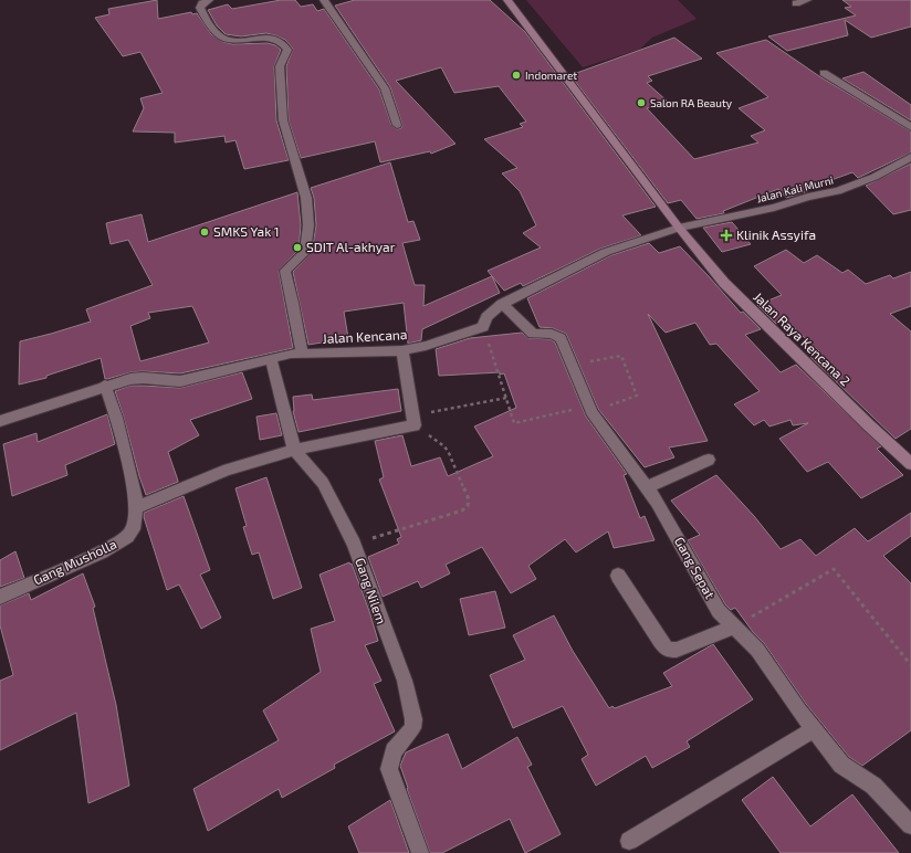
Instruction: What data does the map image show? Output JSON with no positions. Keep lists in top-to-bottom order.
{
  "streets": {
    "street": [
      "Jalan Kali Murni",
      "Jalan Kencana",
      "Jalan Raya Kencana 2",
      "Gang Musholla",
      "Gang Sepat",
      "Gang Nilem"
    ]
  },
  "crossings": [
    ["Jalan Kali Murni", "Jalan Raya Kencana 2"],
    ["Jalan Kencana", "Gang Musholla"]
  ],
  "places": {
    "other": [
      "Indomaret",
      "Salon RA Beauty",
      "SMKS Yak 1",
      "SDIT Al-akhyar"
    ],
    "health": ["Klinik Assyifa"]
  }
}
